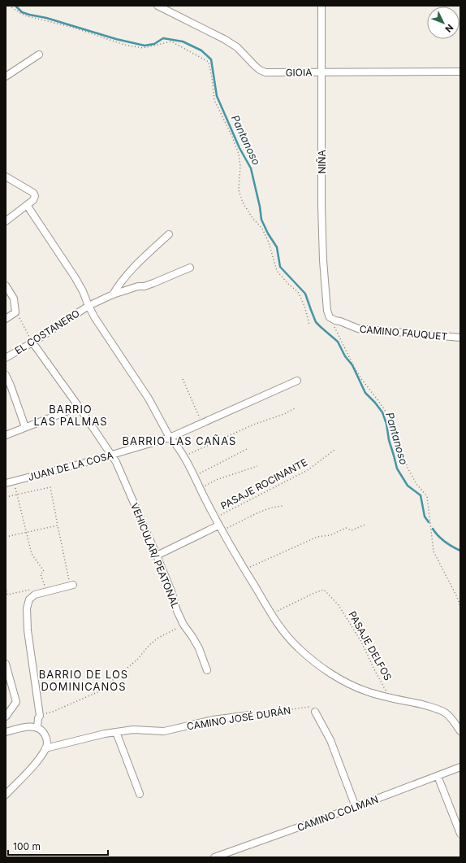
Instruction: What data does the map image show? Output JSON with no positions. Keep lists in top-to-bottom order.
{
  "streets": {
    "street": [
      "GIOIA",
      "NIÑA",
      "EL COSTANERO",
      "CAMINO FAUQUET",
      "JUAN DE LA COSA",
      "VEHICULAR/ PEATONAL",
      "CAMINO JOSÉ DURÁN",
      "CAMINO COLMAN"
    ],
    "path": ["PASAJE ROCINANTE", "PASAJE DELFOS"]
  },
  "crossings": [
    ["GIOIA", "NIÑA"],
    ["NIÑA", "CAMINO FAUQUET"],
    ["EL COSTANERO", "VEHICULAR/ PEATONAL"],
    ["JUAN DE LA COSA", "VEHICULAR/ PEATONAL"]
  ],
  "districts": ["BARRIO LAS PALMAS", "BARRIO LAS CAÑAS", "BARRIO DE LOS DOMINICANOS"],
  "water": ["Pantanoso"],
  "scale_bar": "100 m",
  "north": "bottom right"
}
